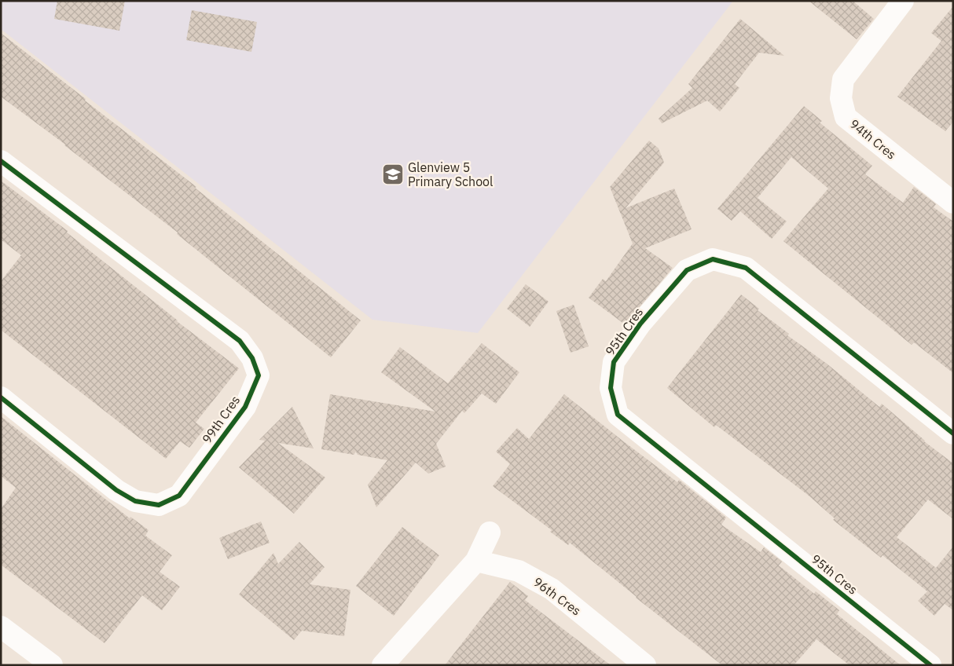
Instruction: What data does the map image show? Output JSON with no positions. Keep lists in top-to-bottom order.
{
  "streets": {
    "street": [
      "94th Cres",
      "95th Cres",
      "99th Cres",
      "96th Cres"
    ]
  },
  "places": {
    "school or university": ["Glenview 5 Primary School"]
  }
}
